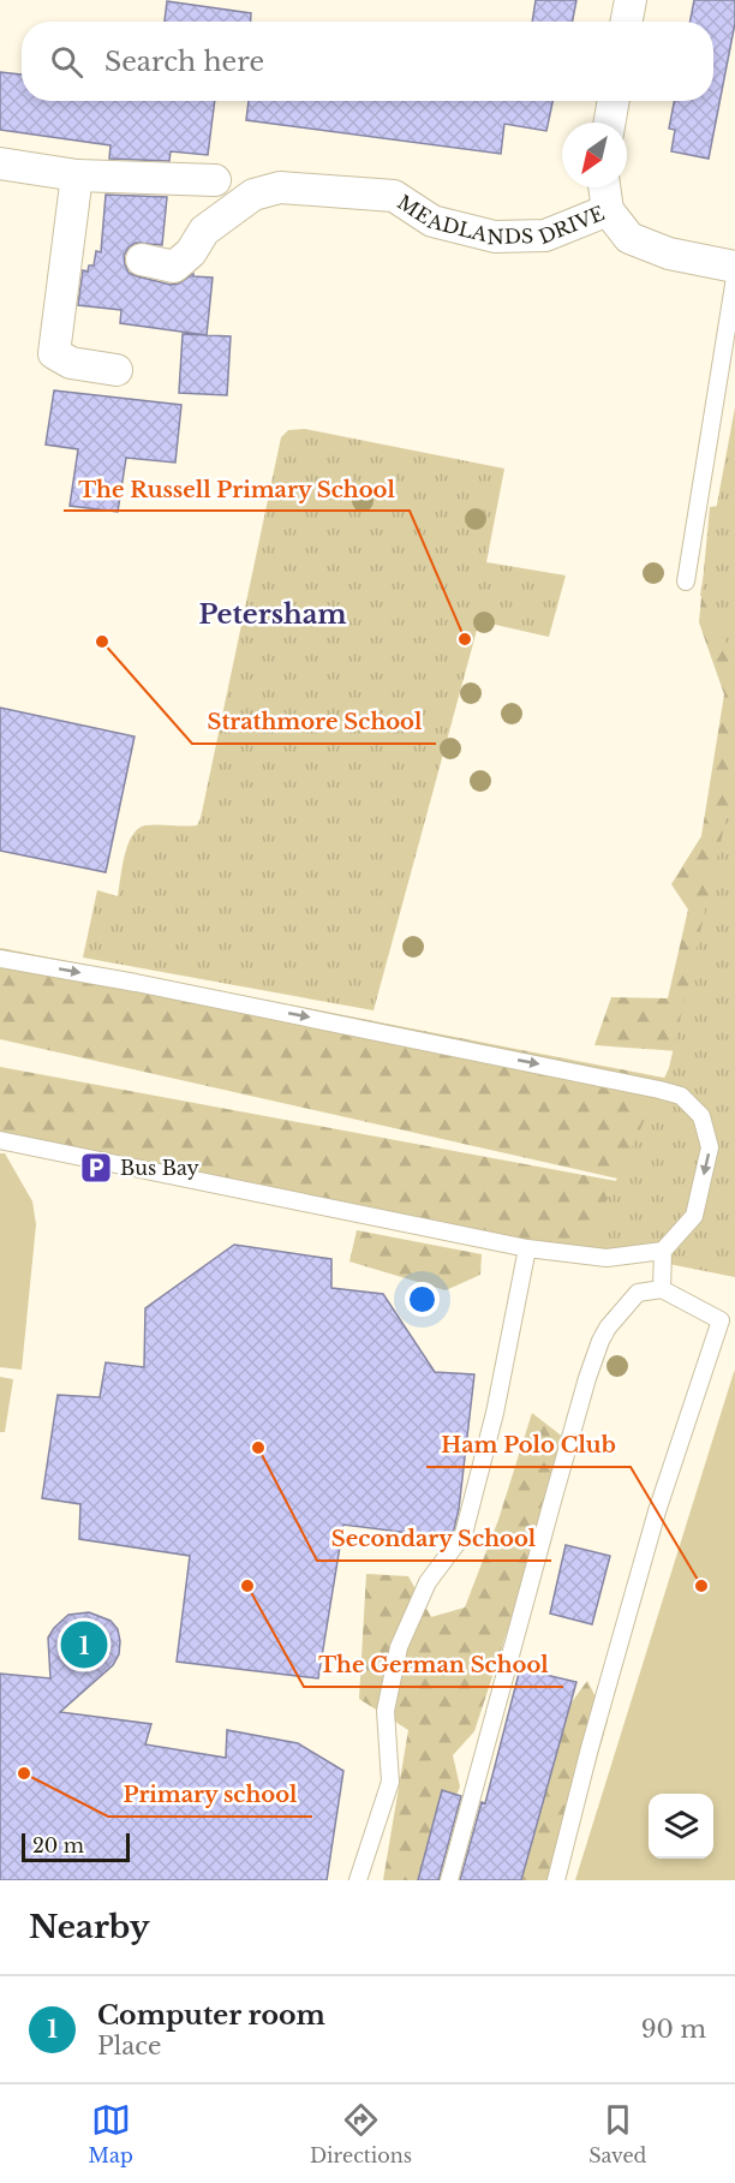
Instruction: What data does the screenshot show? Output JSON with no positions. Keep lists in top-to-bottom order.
{
  "streets": {
    "street": ["MEADLANDS DRIVE"]
  },
  "districts": ["Petersham"],
  "places": {
    "other": [
      "The Russell Primary School",
      "Strathmore School",
      "Secondary School",
      "The German School",
      "Ham Polo Club",
      "Primary school"
    ],
    "parking": ["Bus Bay"]
  },
  "scale_bar": "20 m",
  "north": "bottom left",
  "page": {
    "search": "Search here",
    "pins": "1",
    "scale": "20 m",
    "heading": "Nearby",
    "list": [
      {
        "mark": "1",
        "name": "Computer room",
        "note": "Place",
        "value": "90 m"
      }
    ],
    "nav": ["Map", "Directions", "Saved"]
  }
}
